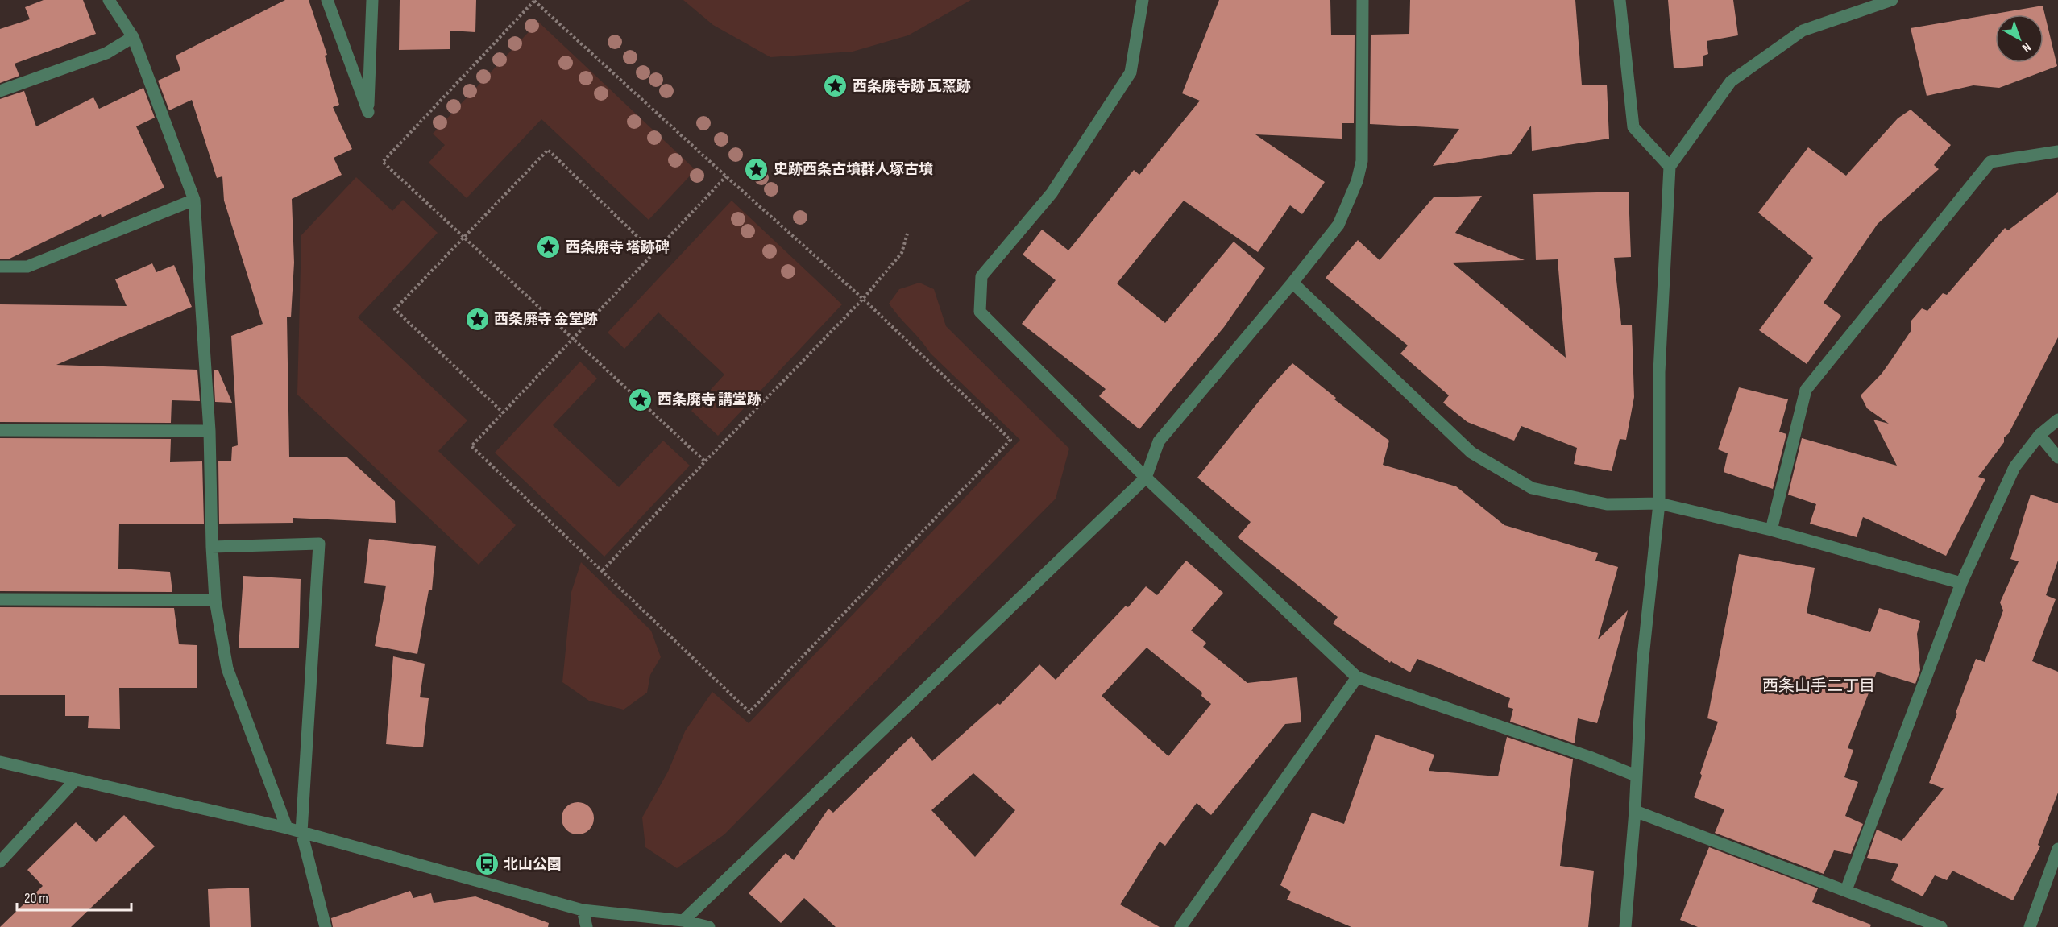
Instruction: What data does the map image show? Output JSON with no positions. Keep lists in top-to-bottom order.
{
  "districts": ["西条山手二丁目"],
  "places": {
    "place": [
      "西条廃寺跡 瓦窯跡",
      "史跡西条古墳群人塚古墳",
      "西条廃寺 塔跡碑",
      "西条廃寺 金堂跡",
      "西条廃寺 講堂跡"
    ],
    "bus stop": ["北山公園"]
  },
  "scale_bar": "20 m",
  "north": "bottom right"
}
